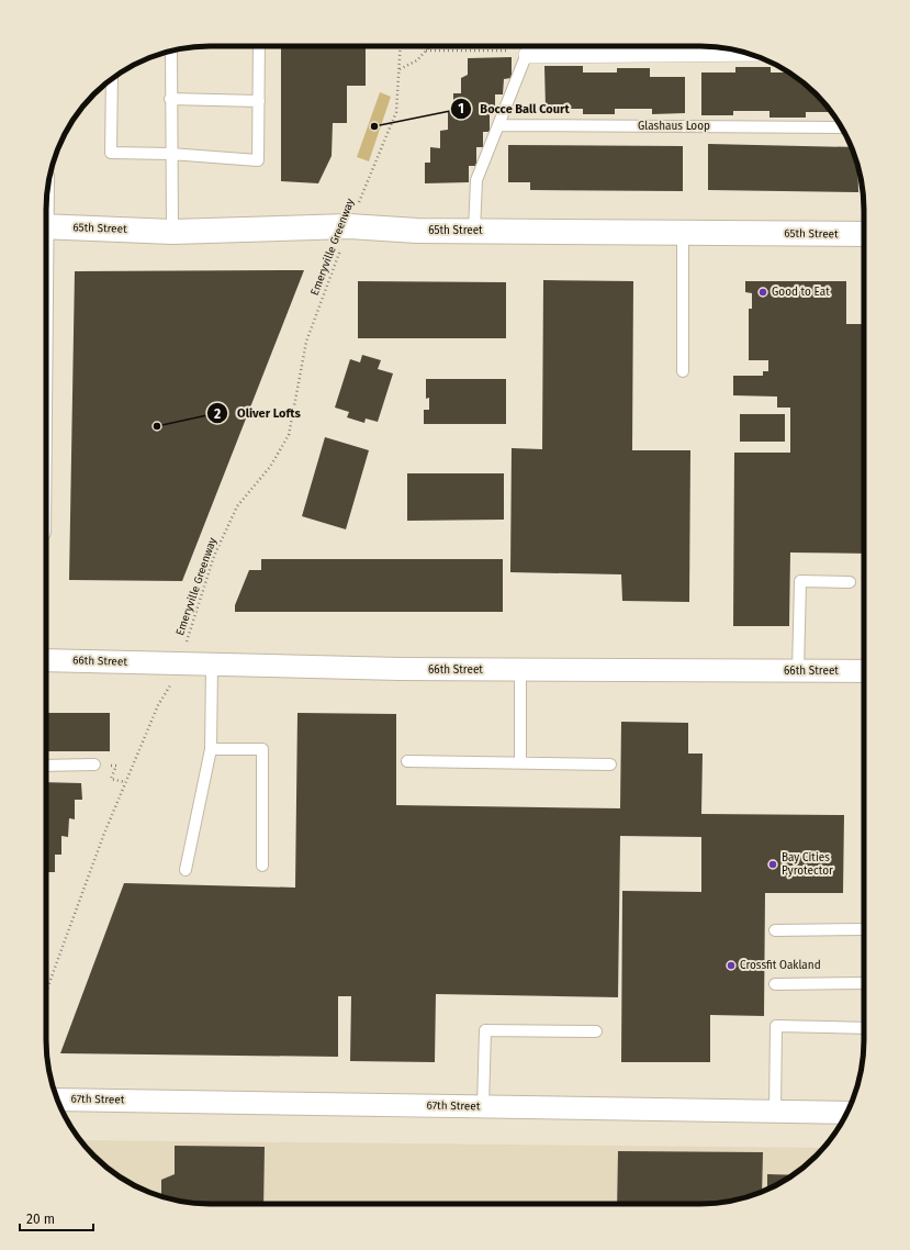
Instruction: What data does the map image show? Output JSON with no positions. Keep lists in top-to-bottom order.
{
  "streets": {
    "street": ["65th Street", "66th Street", "67th Street"],
    "lane": ["Glashaus Loop"],
    "path": ["Emeryville Greenway"]
  },
  "crossings": [
    ["65th Street", "Emeryville Greenway"],
    ["Emeryville Greenway", "66th Street"]
  ],
  "places": [
    "Bocce Ball Court",
    "Good to Eat",
    "Oliver Lofts",
    "Bay Cities Pyrotector",
    "Crossfit Oakland"
  ],
  "scale_bar": "20 m"
}
